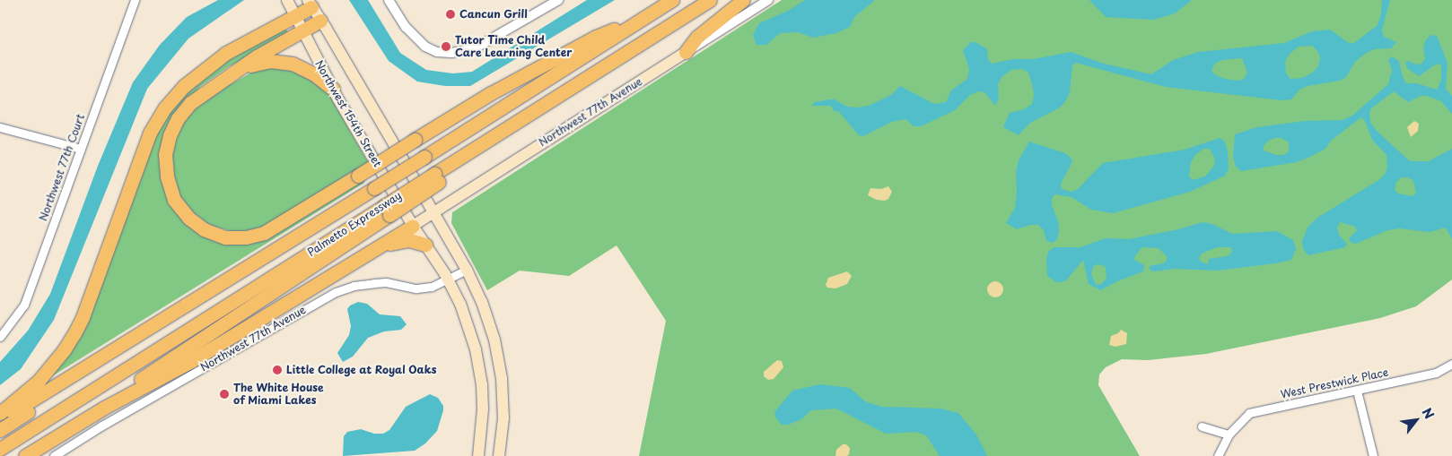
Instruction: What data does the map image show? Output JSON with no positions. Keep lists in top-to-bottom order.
{
  "streets": {
    "highway": ["Palmetto Expressway"],
    "main road": ["Northwest 77th Avenue", "Northwest 154th Street"],
    "street": ["Northwest 77th Court", "West Prestwick Place"]
  },
  "crossings": [
    ["Northwest 77th Avenue", "Northwest 154th Street"]
  ],
  "places": [
    "Cancun Grill",
    "Tutor Time Child Care Learning Center",
    "Little College at Royal Oaks",
    "The White House of Miami Lakes"
  ],
  "north": "top right"
}
